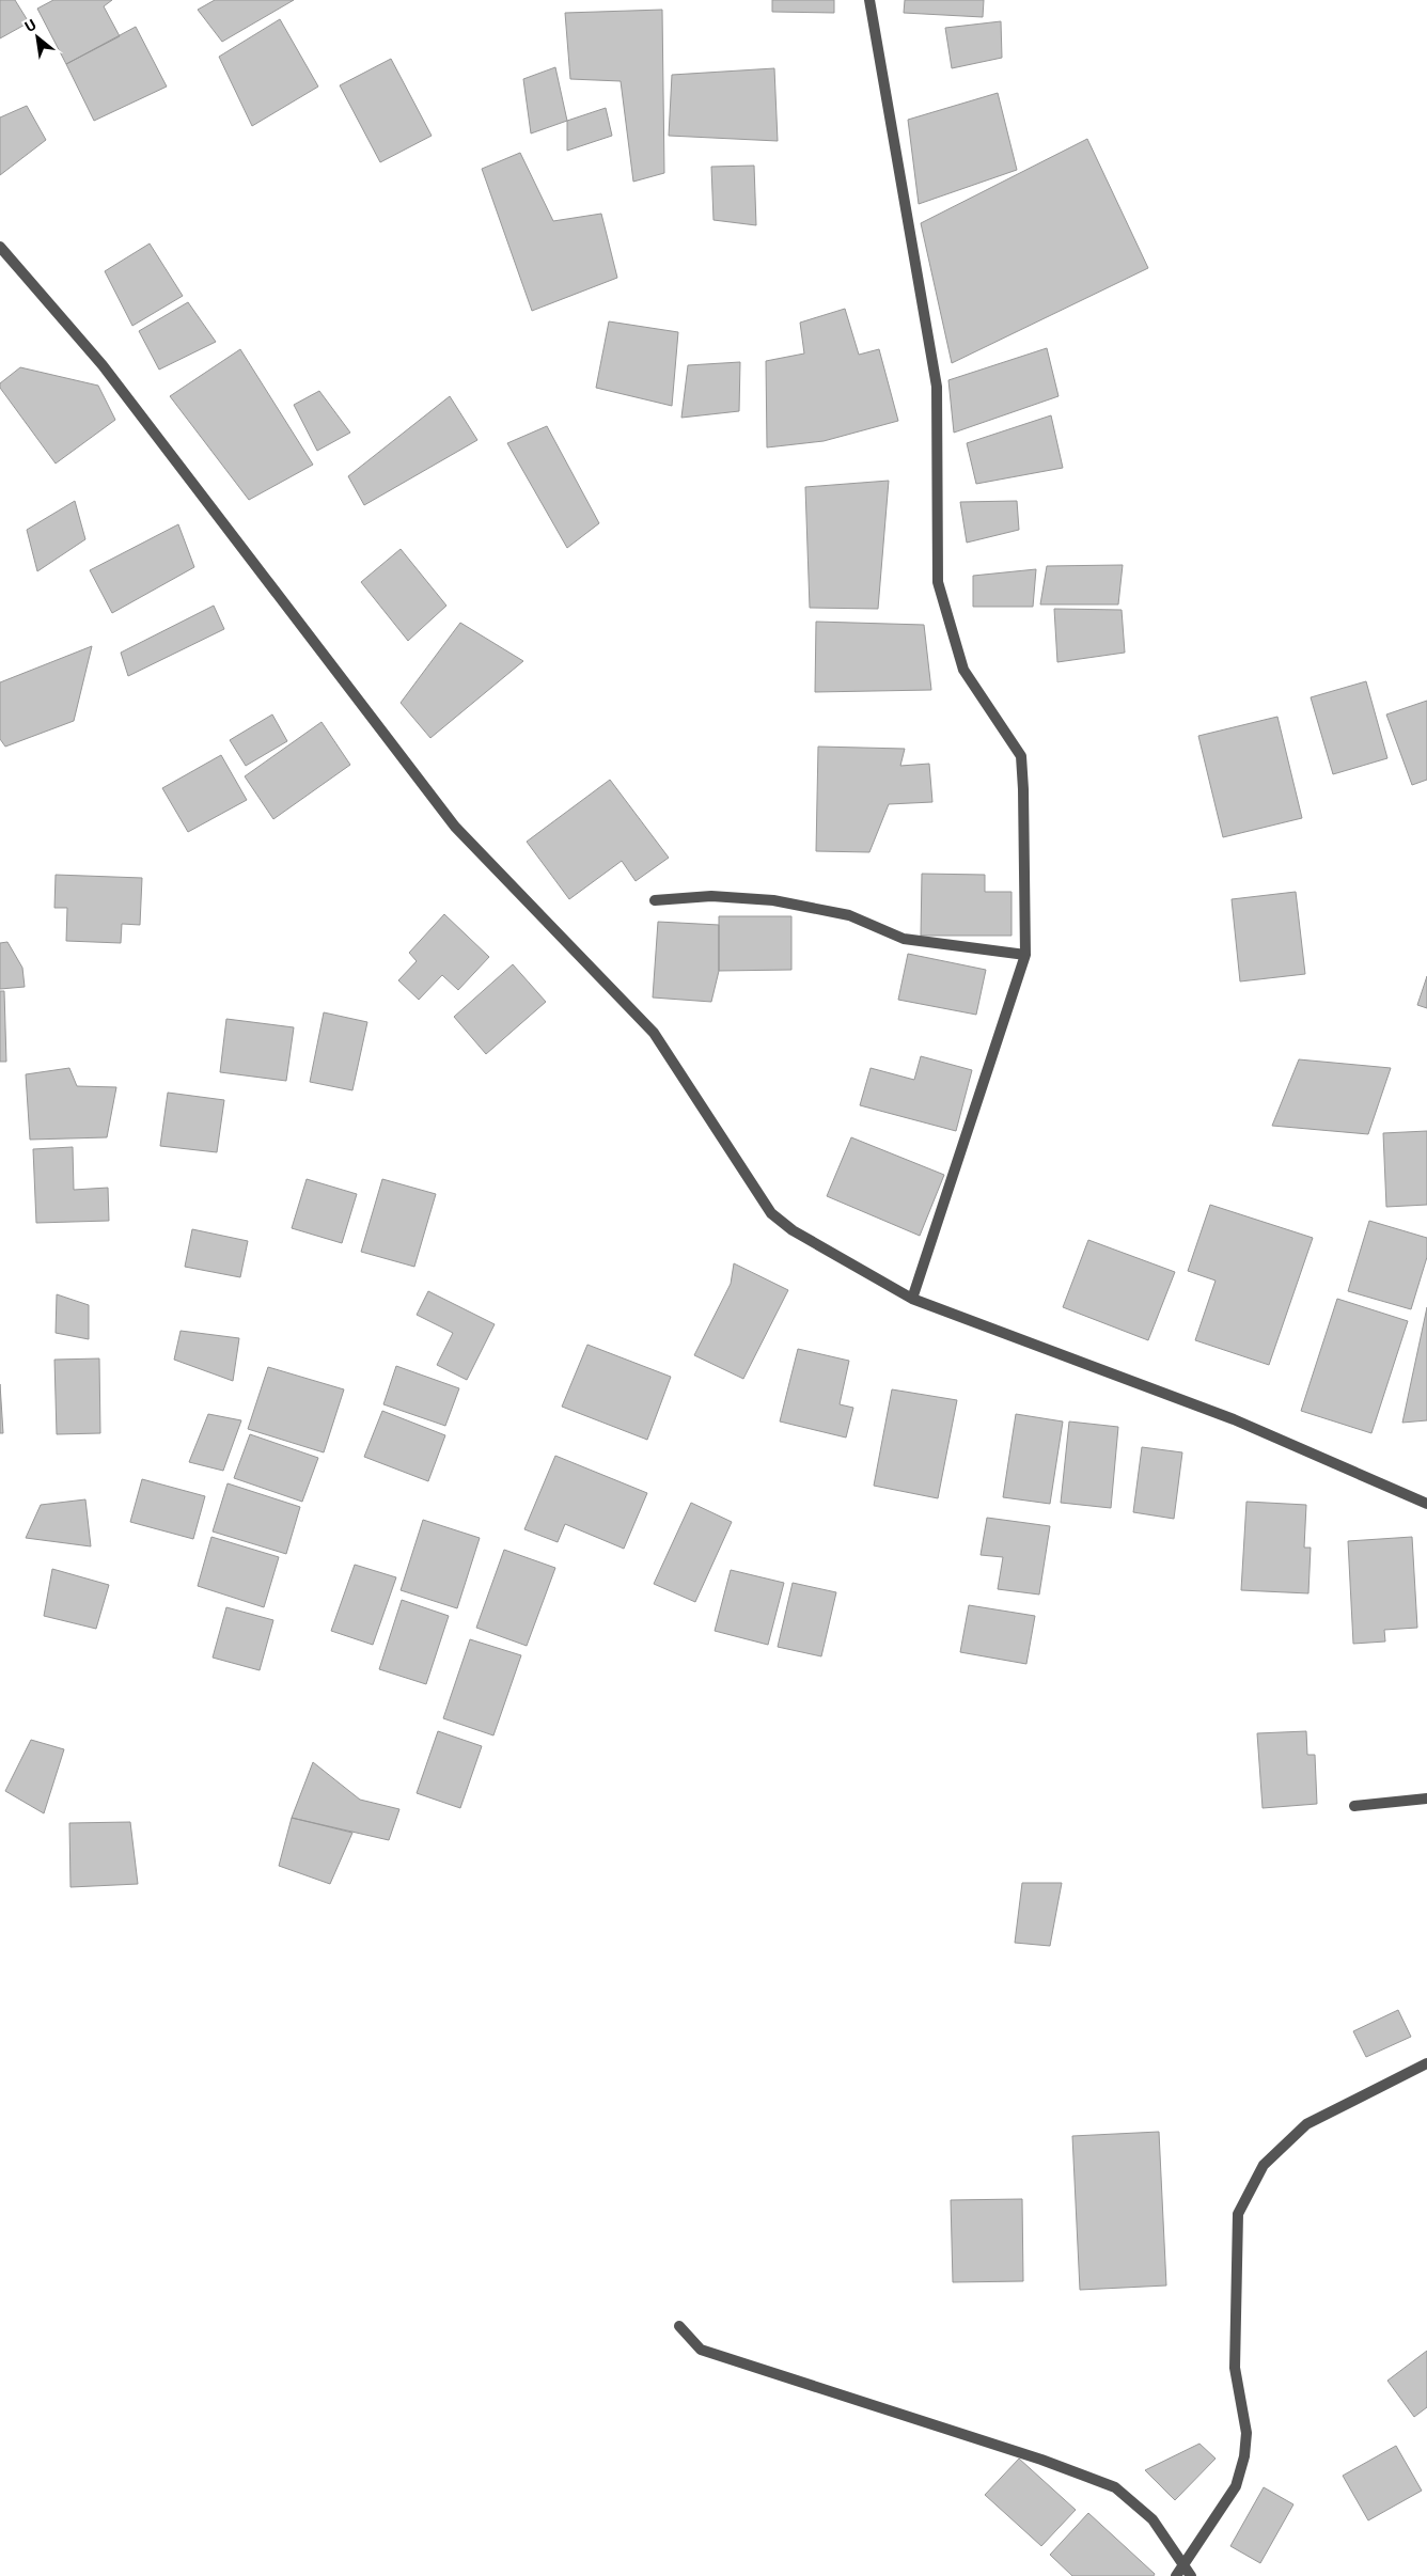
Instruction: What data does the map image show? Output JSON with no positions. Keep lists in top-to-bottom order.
{
  "north": "top left"
}
